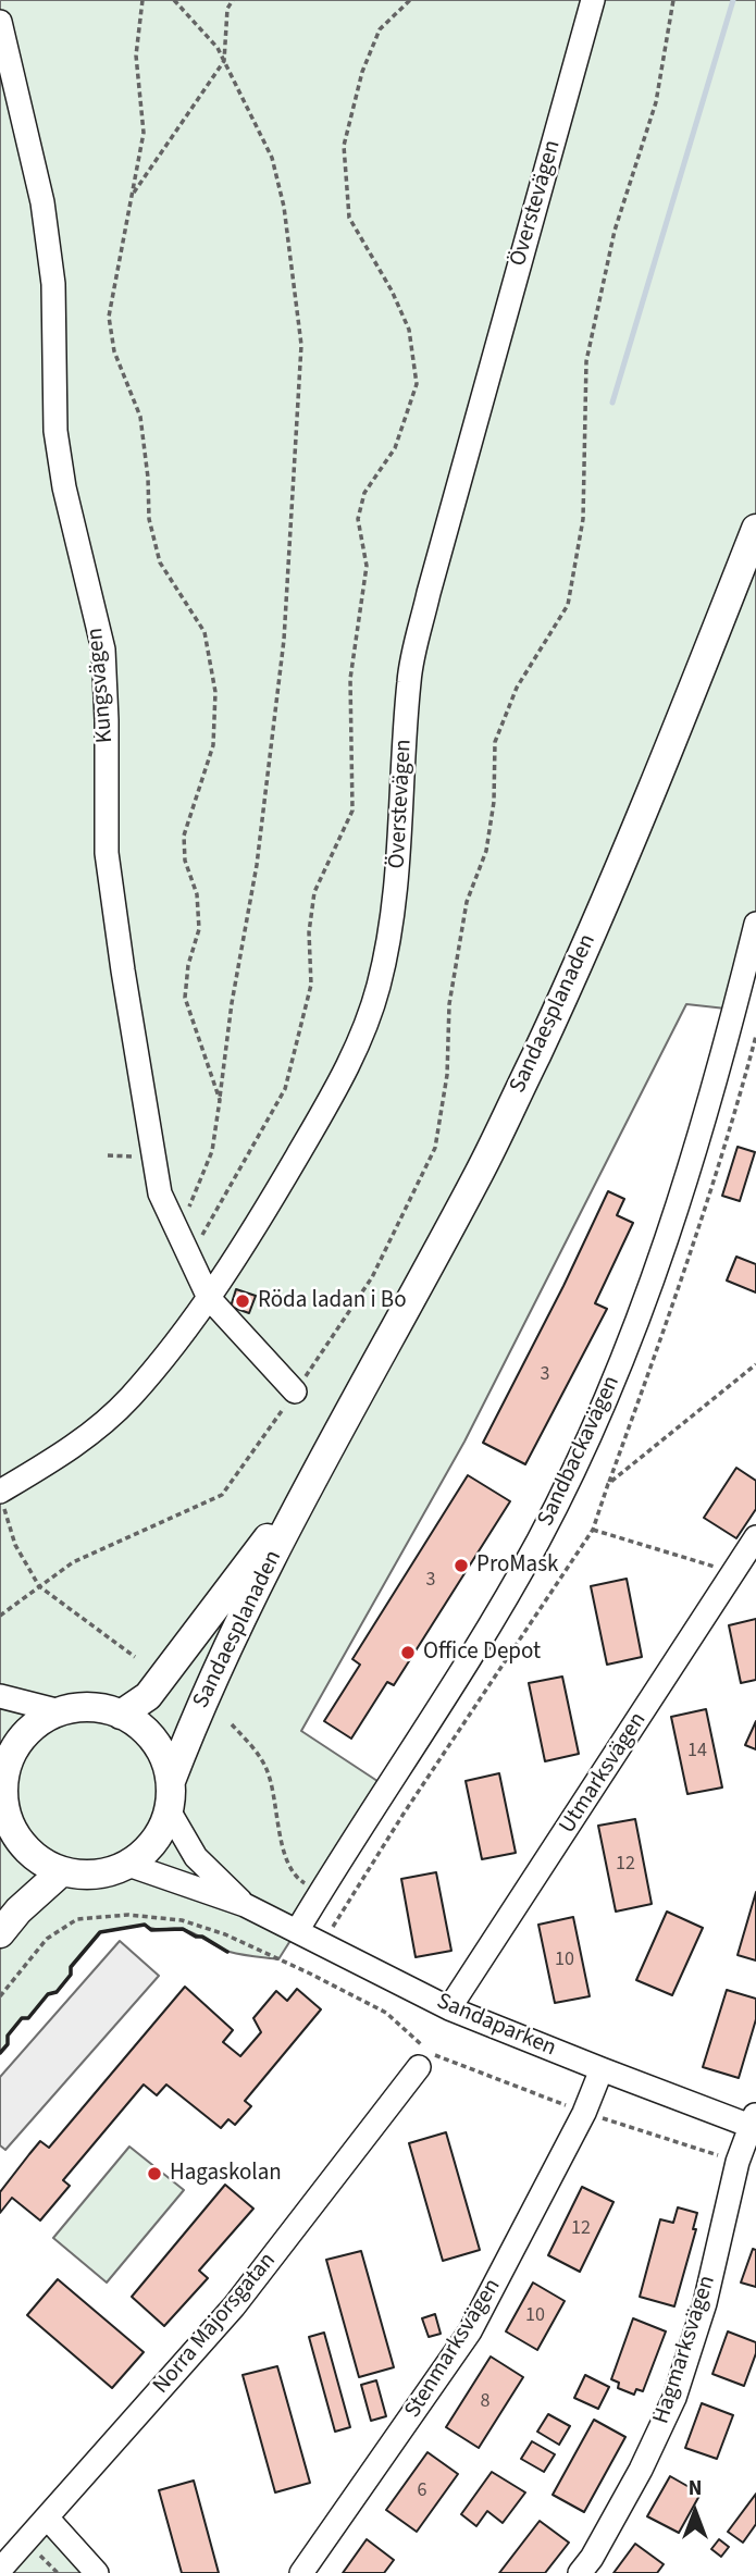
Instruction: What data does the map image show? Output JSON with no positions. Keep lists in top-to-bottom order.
{
  "streets": {
    "main road": ["Sandaesplanaden"],
    "street": [
      "Överstevägen",
      "Kungsvägen",
      "Sandbackavägen",
      "Utmarksvägen",
      "Sandaparken",
      "Norra Majorsgatan",
      "Stenmarksvägen",
      "Hagmarksvägen"
    ]
  },
  "crossings": [
    ["Överstevägen", "Kungsvägen"],
    ["Sandaesplanaden", "Sandaparken"],
    ["Sandbackavägen", "Sandaparken"],
    ["Utmarksvägen", "Sandaparken"],
    ["Sandaparken", "Stenmarksvägen"],
    ["Sandaparken", "Hagmarksvägen"]
  ],
  "places": [
    "Röda ladan i Bo",
    "ProMask",
    "Office Depot",
    "Hagaskolan"
  ],
  "house_numbers": [
    "3",
    "3",
    "14",
    "12",
    "10",
    "12",
    "10",
    "8",
    "6"
  ],
  "north": "top"
}
